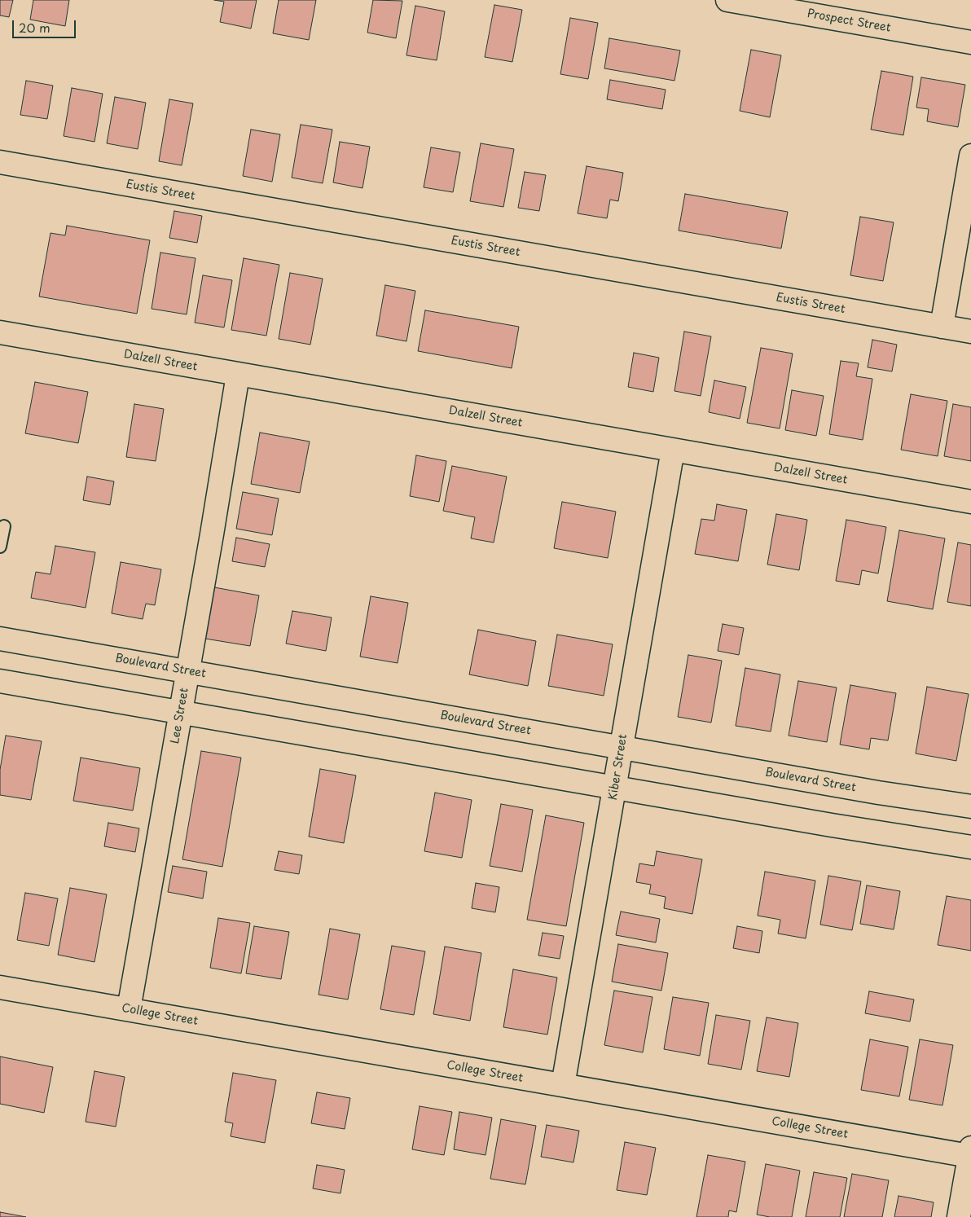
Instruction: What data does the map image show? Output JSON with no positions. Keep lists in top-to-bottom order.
{
  "streets": {
    "street": [
      "Prospect Street",
      "Eustis Street",
      "Dalzell Street",
      "Boulevard Street",
      "Lee Street",
      "Kiber Street",
      "College Street"
    ]
  },
  "crossings": [
    ["Dalzell Street", "Lee Street"],
    ["Dalzell Street", "Kiber Street"],
    ["Boulevard Street", "Lee Street"],
    ["Boulevard Street", "Kiber Street"],
    ["Lee Street", "College Street"],
    ["Kiber Street", "College Street"]
  ],
  "scale_bar": "20 m"
}
